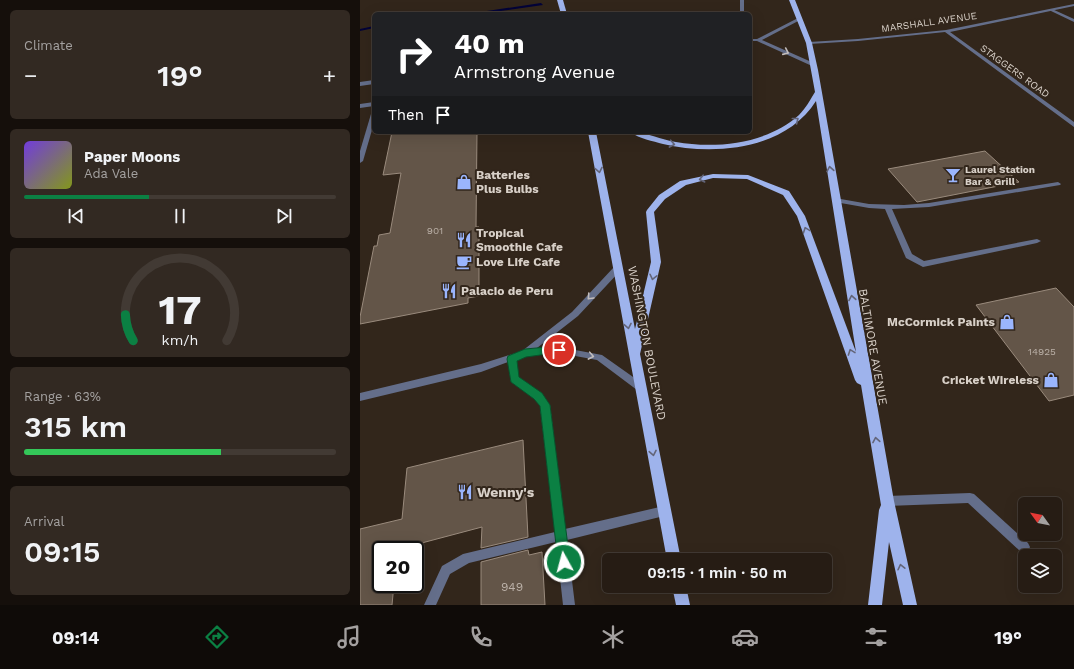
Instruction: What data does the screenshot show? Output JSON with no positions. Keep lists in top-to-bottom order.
{
  "streets": {
    "main road": ["WASHINGTON BOULEVARD", "BALTIMORE AVENUE"],
    "street": ["MARSHALL AVENUE", "STAGGERS ROAD"]
  },
  "crossings": [
    ["MARSHALL AVENUE", "STAGGERS ROAD"],
    ["MARSHALL AVENUE", "BALTIMORE AVENUE"]
  ],
  "one_way": ["WASHINGTON BOULEVARD", "BALTIMORE AVENUE"],
  "places": {
    "bar": ["Laurel Station Bar & Grill"],
    "shop": ["Batteries Plus Bulbs", "McCormick Paints", "Cricket Wireless"],
    "restaurant": ["Tropical Smoothie Cafe", "Palacio de Peru", "Wenny's"],
    "cafe": ["Love Life Cafe"]
  },
  "house_numbers": ["901", "14925", "949"],
  "north": "top left",
  "page": {
    "tile": [
      "Climate",
      ["Range · 63%", "315 km"],
      ["Arrival", "09:15"]
    ],
    "turn": ["40 m", "Armstrong Avenue"],
    "heat": ["−", "19°", "+"],
    "then": "Then",
    "song": ["Paper Moons", "Ada Vale"],
    "limit": "20",
    "trip": "09:15 · 1 min · 50 m",
    "tabs": ["09:14", "19°"],
    "gauge": ["17", "km/h"]
  }
}
